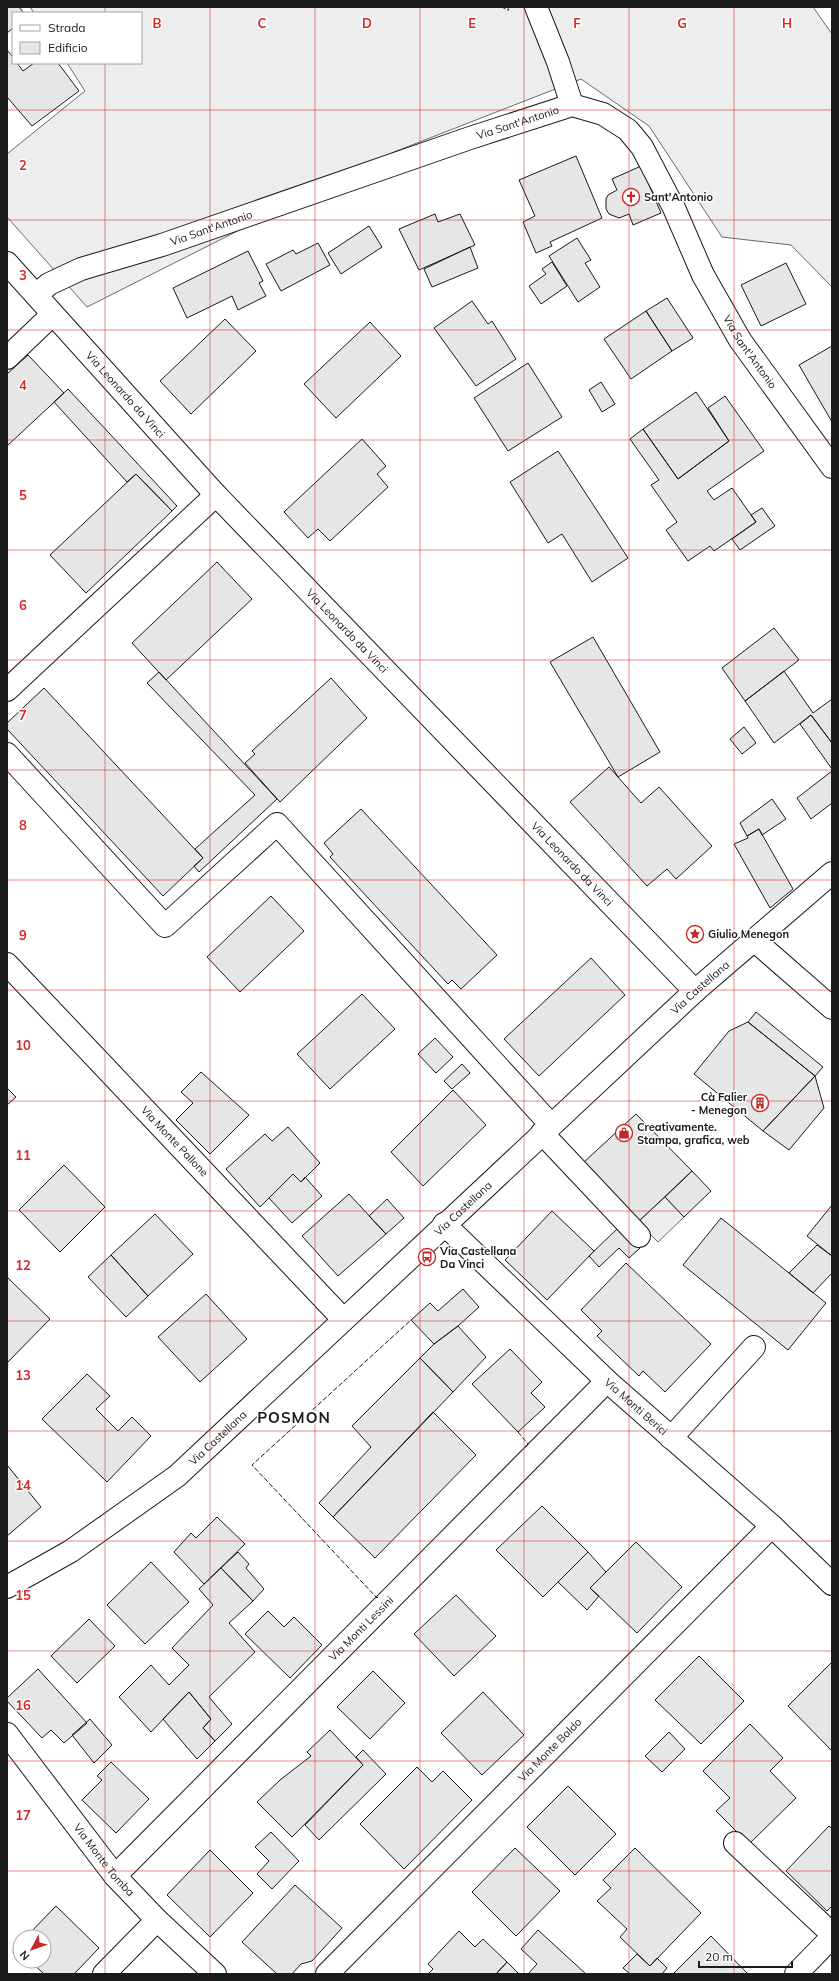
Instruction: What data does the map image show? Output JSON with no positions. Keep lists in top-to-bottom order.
{
  "streets": {
    "street": [
      "Via Sant'Antonio",
      "Via Leonardo da Vinci",
      "Via Castellana",
      "Via Monte Pallone",
      "Via Monti Berici",
      "Via Monti Lessini",
      "Via Monte Baldo",
      "Via Monte Tomba"
    ]
  },
  "crossings": [
    ["Via Sant'Antonio", "Via Leonardo da Vinci"],
    ["Via Leonardo da Vinci", "Via Castellana"],
    ["Via Castellana", "Via Monte Pallone"],
    ["Via Castellana", "Via Monti Berici"],
    ["Via Monti Berici", "Via Monti Lessini"],
    ["Via Monti Berici", "Via Monte Baldo"],
    ["Via Monti Lessini", "Via Monte Tomba"]
  ],
  "districts": ["POSMON"],
  "places": {
    "church": ["Sant'Antonio"],
    "place": ["Giulio Menegon"],
    "building": ["Cà Falier - Menegon"],
    "shop": ["Creativamente. Stampa, grafica, web"],
    "bus stop": ["Via Castellana Da Vinci"]
  },
  "legend": ["Strada", "Edificio"],
  "scale_bar": "20 m",
  "north": "bottom left",
  "grid": {
    "columns": [
      "B",
      "C",
      "D",
      "E",
      "F",
      "G",
      "H"
    ],
    "rows": [
      "2",
      "3",
      "4",
      "5",
      "6",
      "7",
      "8",
      "9",
      "10",
      "11",
      "12",
      "13",
      "14",
      "15",
      "16",
      "17"
    ]
  }
}
